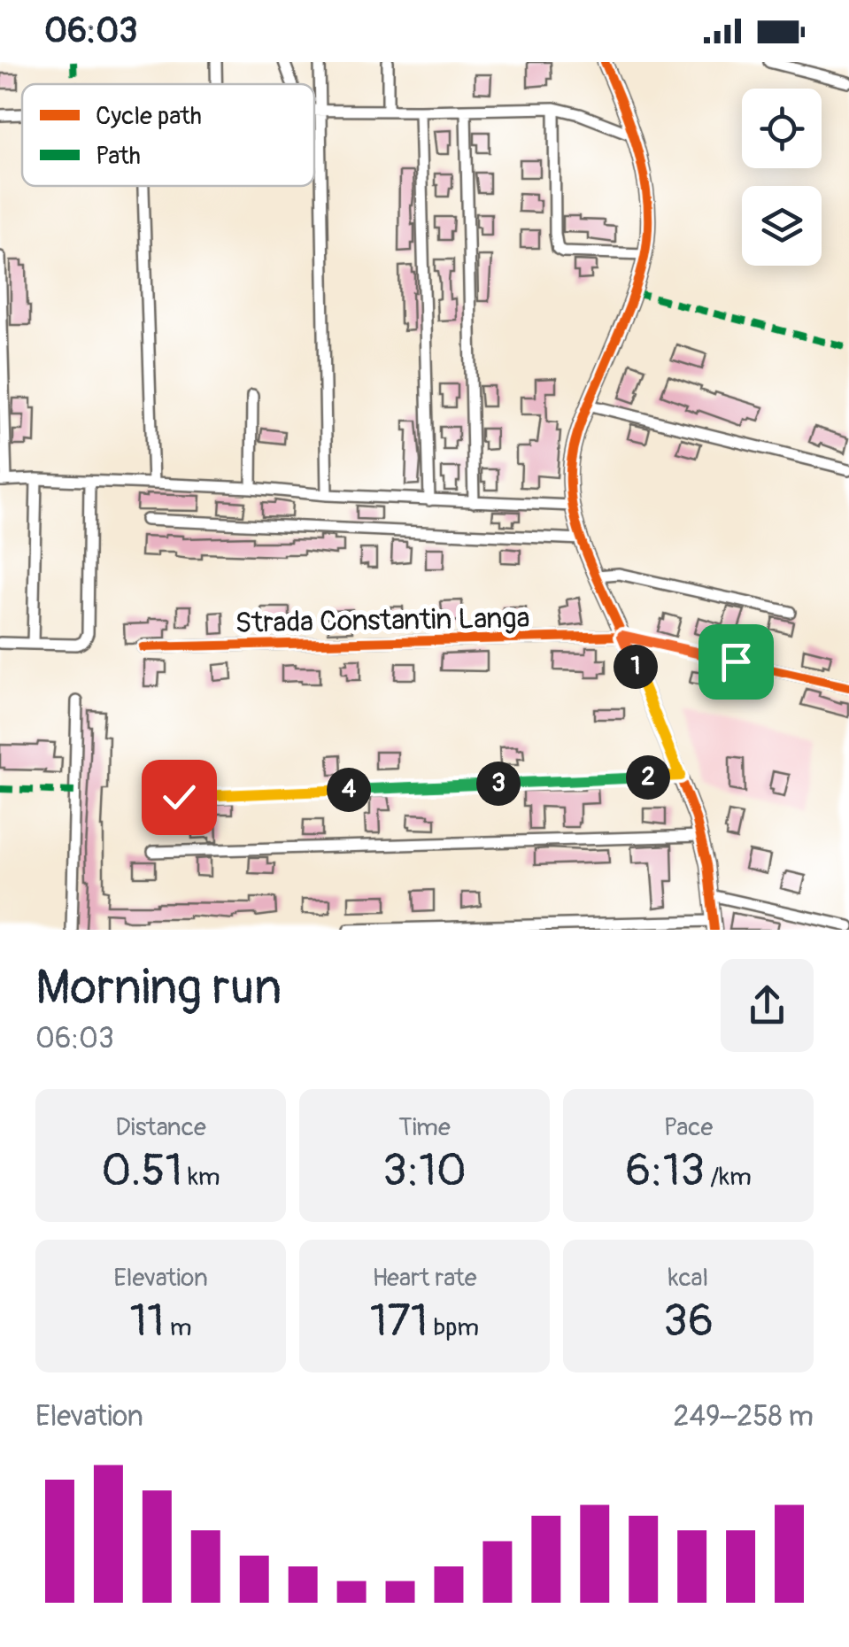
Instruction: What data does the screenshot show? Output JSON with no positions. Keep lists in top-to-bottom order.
{
  "streets": {
    "street": ["Strada Constantin Langa"]
  },
  "legend": ["Cycle path", "Path"],
  "page": {
    "status": "06:03",
    "pins": [
      "1",
      "2",
      "3",
      "4"
    ],
    "heading": ["Morning run", "06:03"],
    "stats": [
      ["Distance", "0.51 km"],
      ["Time", "3:10"],
      ["Pace", "6:13 /km"],
      ["Elevation", "11 m"],
      ["Heart rate", "171 bpm"],
      ["kcal", "36"]
    ],
    "chart": ["Elevation", "249–258 m"]
  }
}
